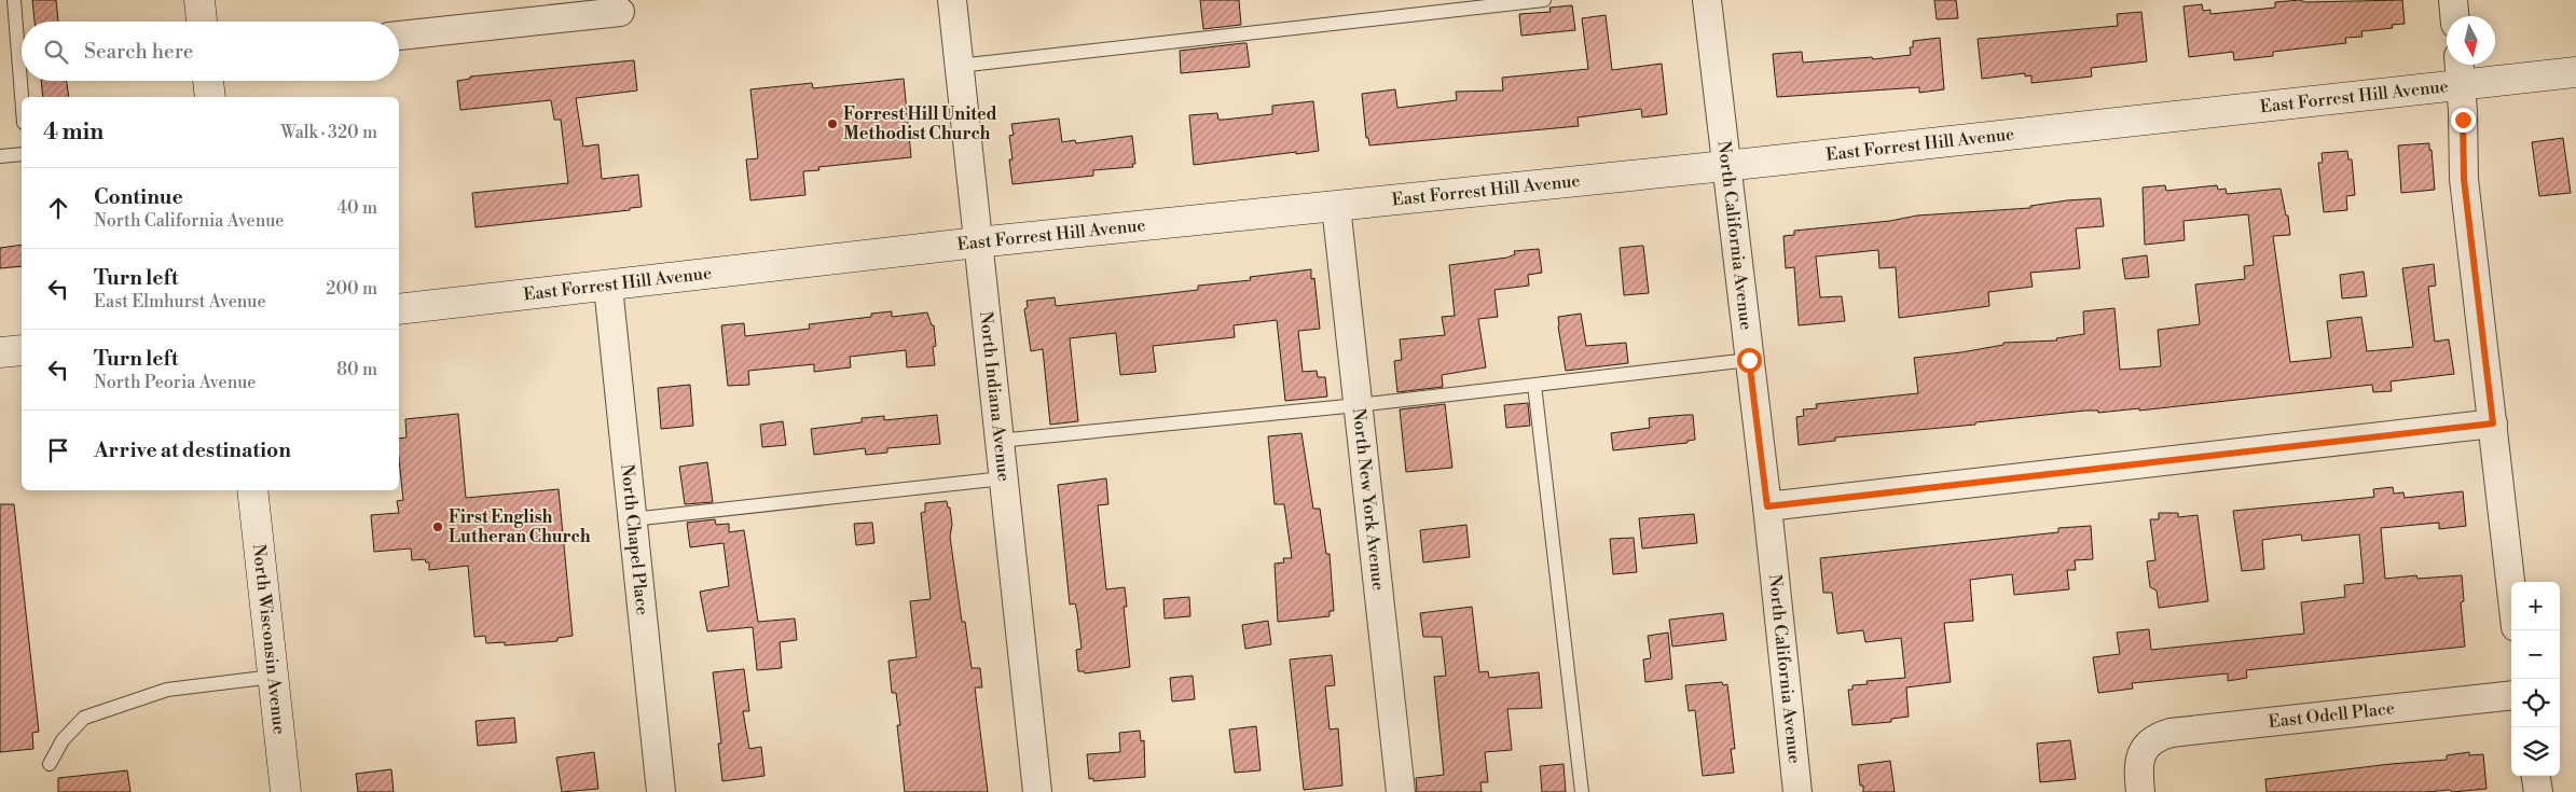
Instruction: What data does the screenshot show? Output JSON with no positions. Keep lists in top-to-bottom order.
{
  "streets": {
    "main road": ["East Forrest Hill Avenue", "North Wisconsin Avenue"],
    "street": [
      "North California Avenue",
      "North Indiana Avenue",
      "North New York Avenue",
      "North Chapel Place",
      "East Odell Place"
    ]
  },
  "crossings": [
    ["East Forrest Hill Avenue", "North California Avenue"],
    ["East Forrest Hill Avenue", "North Indiana Avenue"],
    ["East Forrest Hill Avenue", "North New York Avenue"],
    ["East Forrest Hill Avenue", "North Chapel Place"]
  ],
  "places": ["Forrest Hill United Methodist Church", "First English Lutheran Church"],
  "north": "bottom",
  "page": {
    "search": "Search here",
    "heading": ["4 min", "Walk · 320 m"],
    "list": [
      ["Continue", "North California Avenue", "40 m"],
      ["Turn left", "East Elmhurst Avenue", "200 m"],
      ["Turn left", "North Peoria Avenue", "80 m"],
      "Arrive at destination"
    ],
    "map_buttons": ["+", "−"]
  }
}
